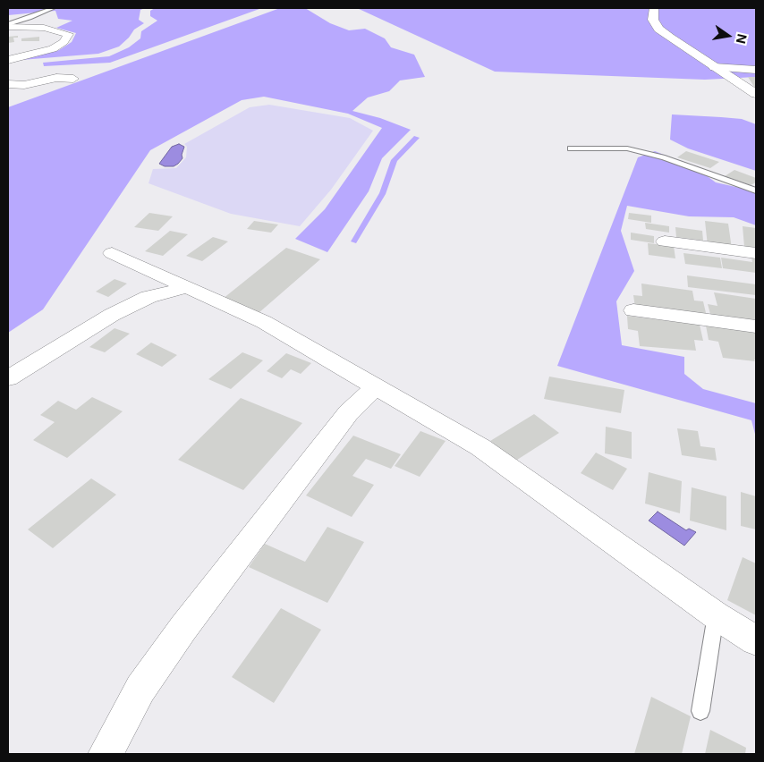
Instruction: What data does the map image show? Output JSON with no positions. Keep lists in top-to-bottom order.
{
  "north": "right"
}
